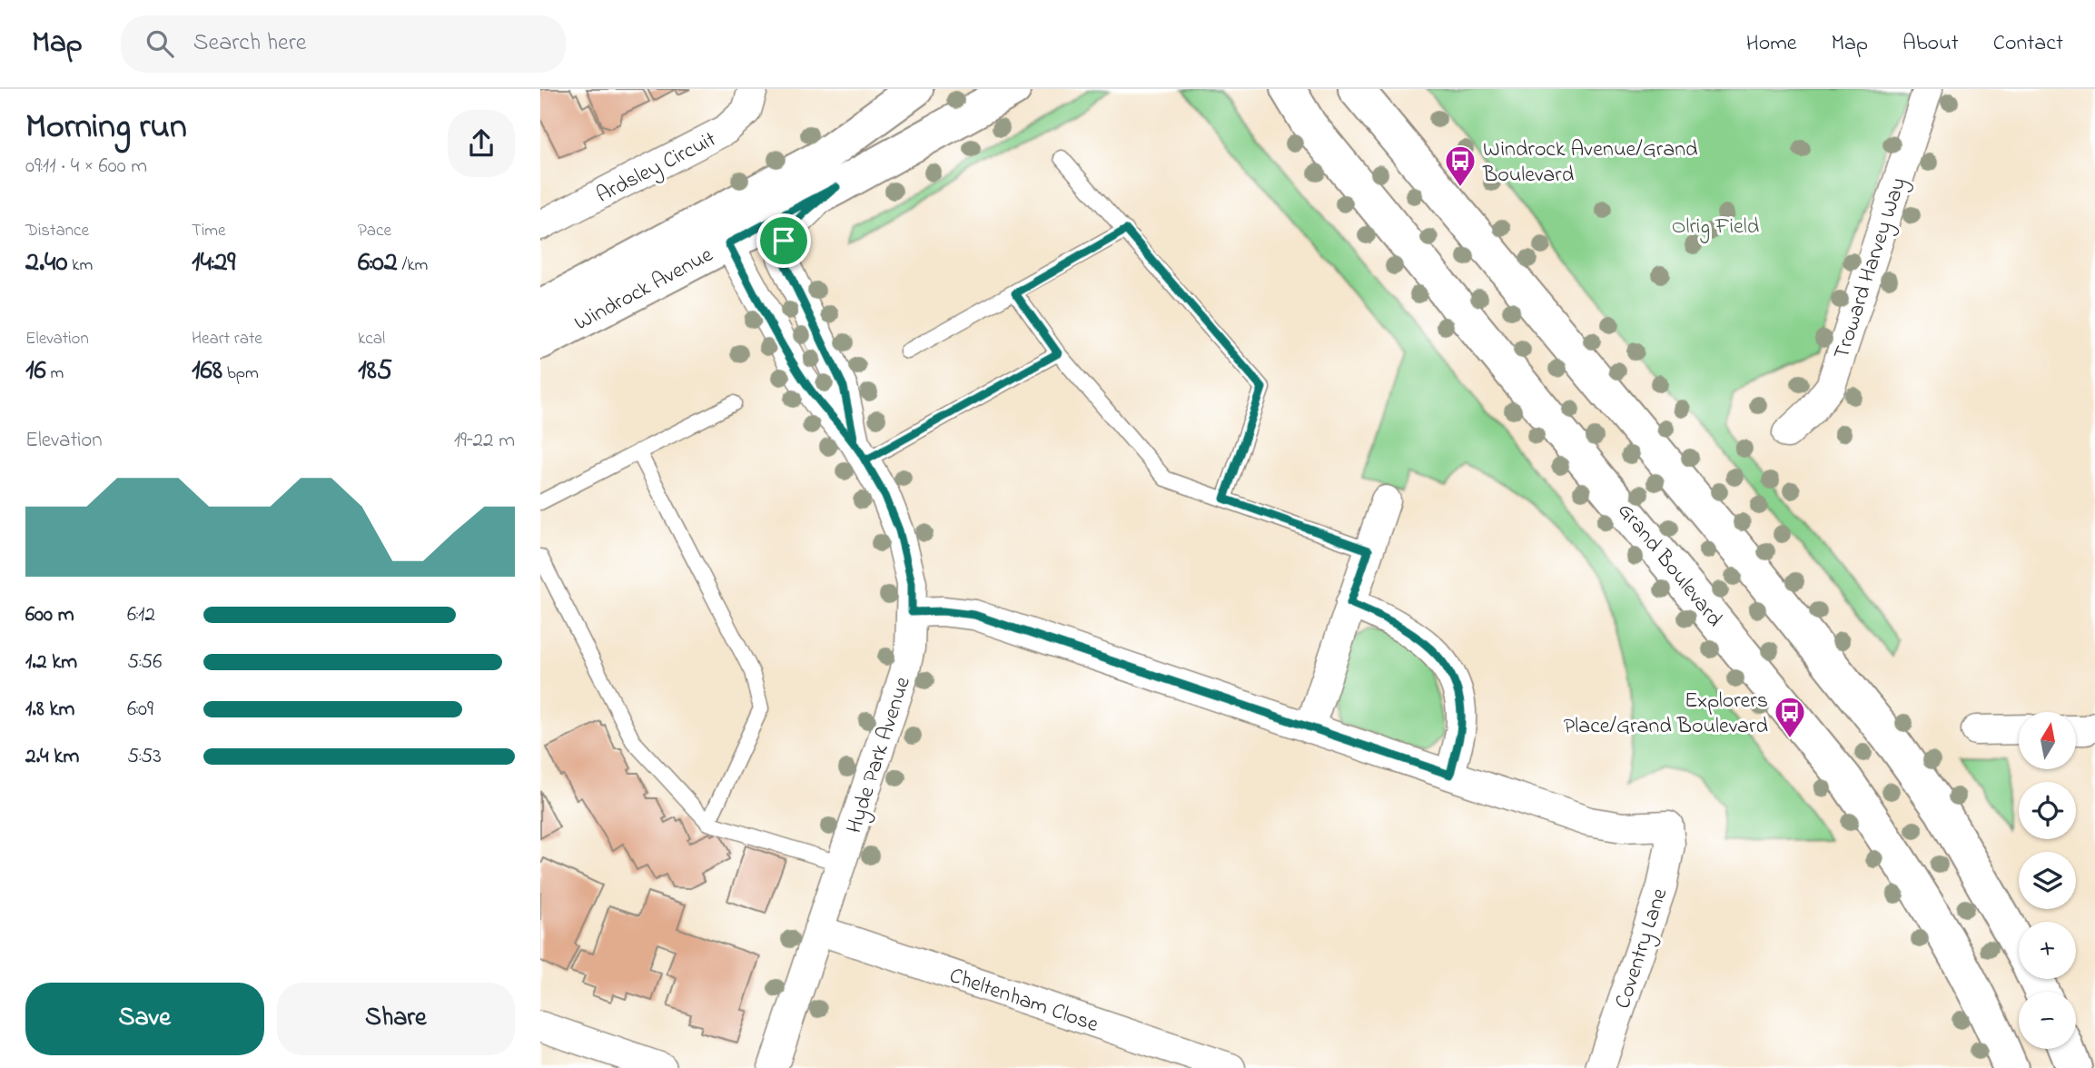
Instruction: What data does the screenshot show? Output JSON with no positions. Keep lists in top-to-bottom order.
{
  "streets": {
    "street": [
      "Ardsley Circuit",
      "Troward Harvey Way",
      "Windrock Avenue",
      "Grand Boulevard",
      "Hyde Park Avenue",
      "Coventry Lane",
      "Cheltenham Close"
    ]
  },
  "crossings": [
    ["Windrock Avenue", "Hyde Park Avenue"],
    ["Hyde Park Avenue", "Cheltenham Close"]
  ],
  "parks": ["Olrig Field"],
  "places": {
    "bus stop": ["Windrock Avenue/Grand Boulevard", "Explorers Place/Grand Boulevard"]
  },
  "north": "top",
  "page": {
    "header": "Map",
    "search": "Search here",
    "nav": [
      "Home",
      "Map",
      "About",
      "Contact"
    ],
    "heading": ["Morning run", "09:11 · 4 × 600 m"],
    "stats": [
      ["Distance", "2.40 km"],
      ["Time", "14:29"],
      ["Pace", "6:02 /km"],
      ["Elevation", "16 m"],
      ["Heart rate", "168 bpm"],
      ["kcal", "185"]
    ],
    "chart": ["Elevation", "19–22 m"],
    "list": [
      {
        "name": "600 m",
        "note": "6:12"
      },
      {
        "name": "1.2 km",
        "note": "5:56"
      },
      {
        "name": "1.8 km",
        "note": "6:09"
      },
      {
        "name": "2.4 km",
        "note": "5:53"
      }
    ],
    "map_buttons": ["+", "−"],
    "buttons": ["Save", "Share"]
  }
}
